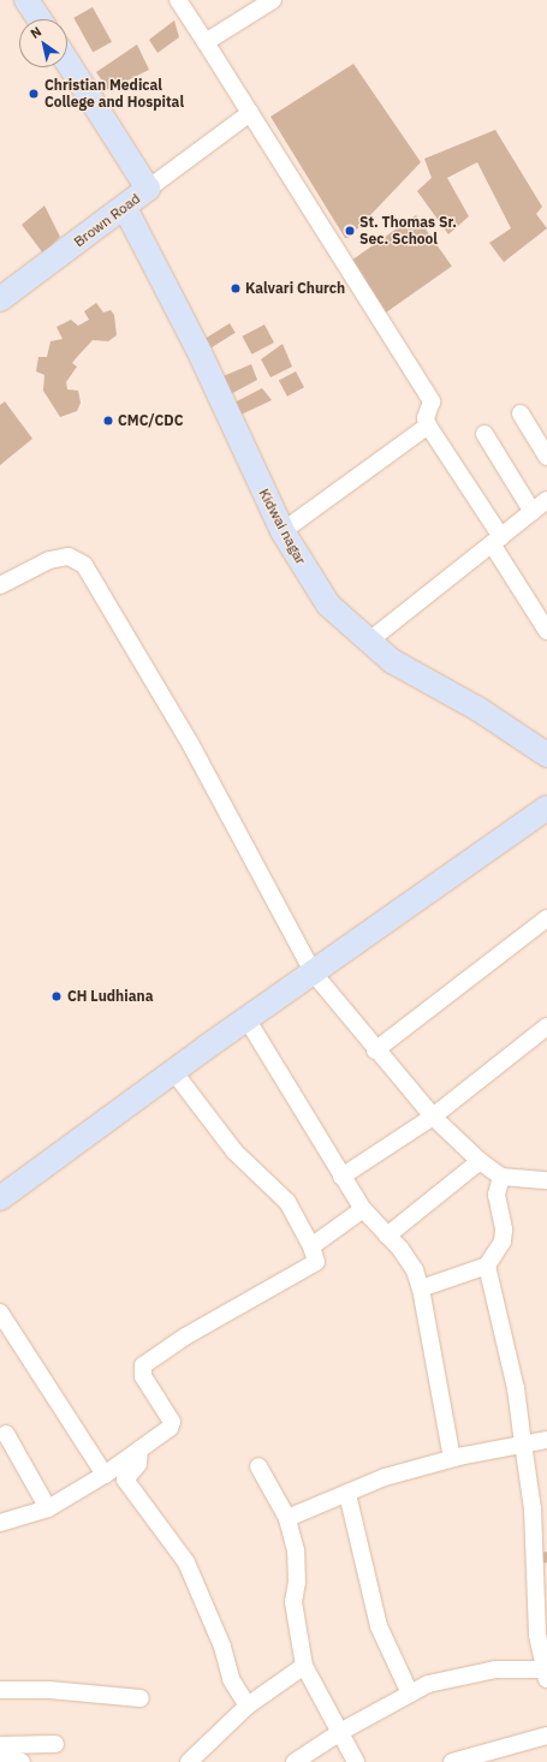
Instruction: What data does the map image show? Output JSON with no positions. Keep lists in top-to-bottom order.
{
  "streets": {
    "street": ["Brown Road", "Kidwai nagar"]
  },
  "crossings": [
    ["Brown Road", "Kidwai nagar"]
  ],
  "places": [
    "Christian Medical College and Hospital",
    "St. Thomas Sr. Sec. School",
    "Kalvari Church",
    "CMC/CDC",
    "CH Ludhiana"
  ],
  "north": "top left"
}
